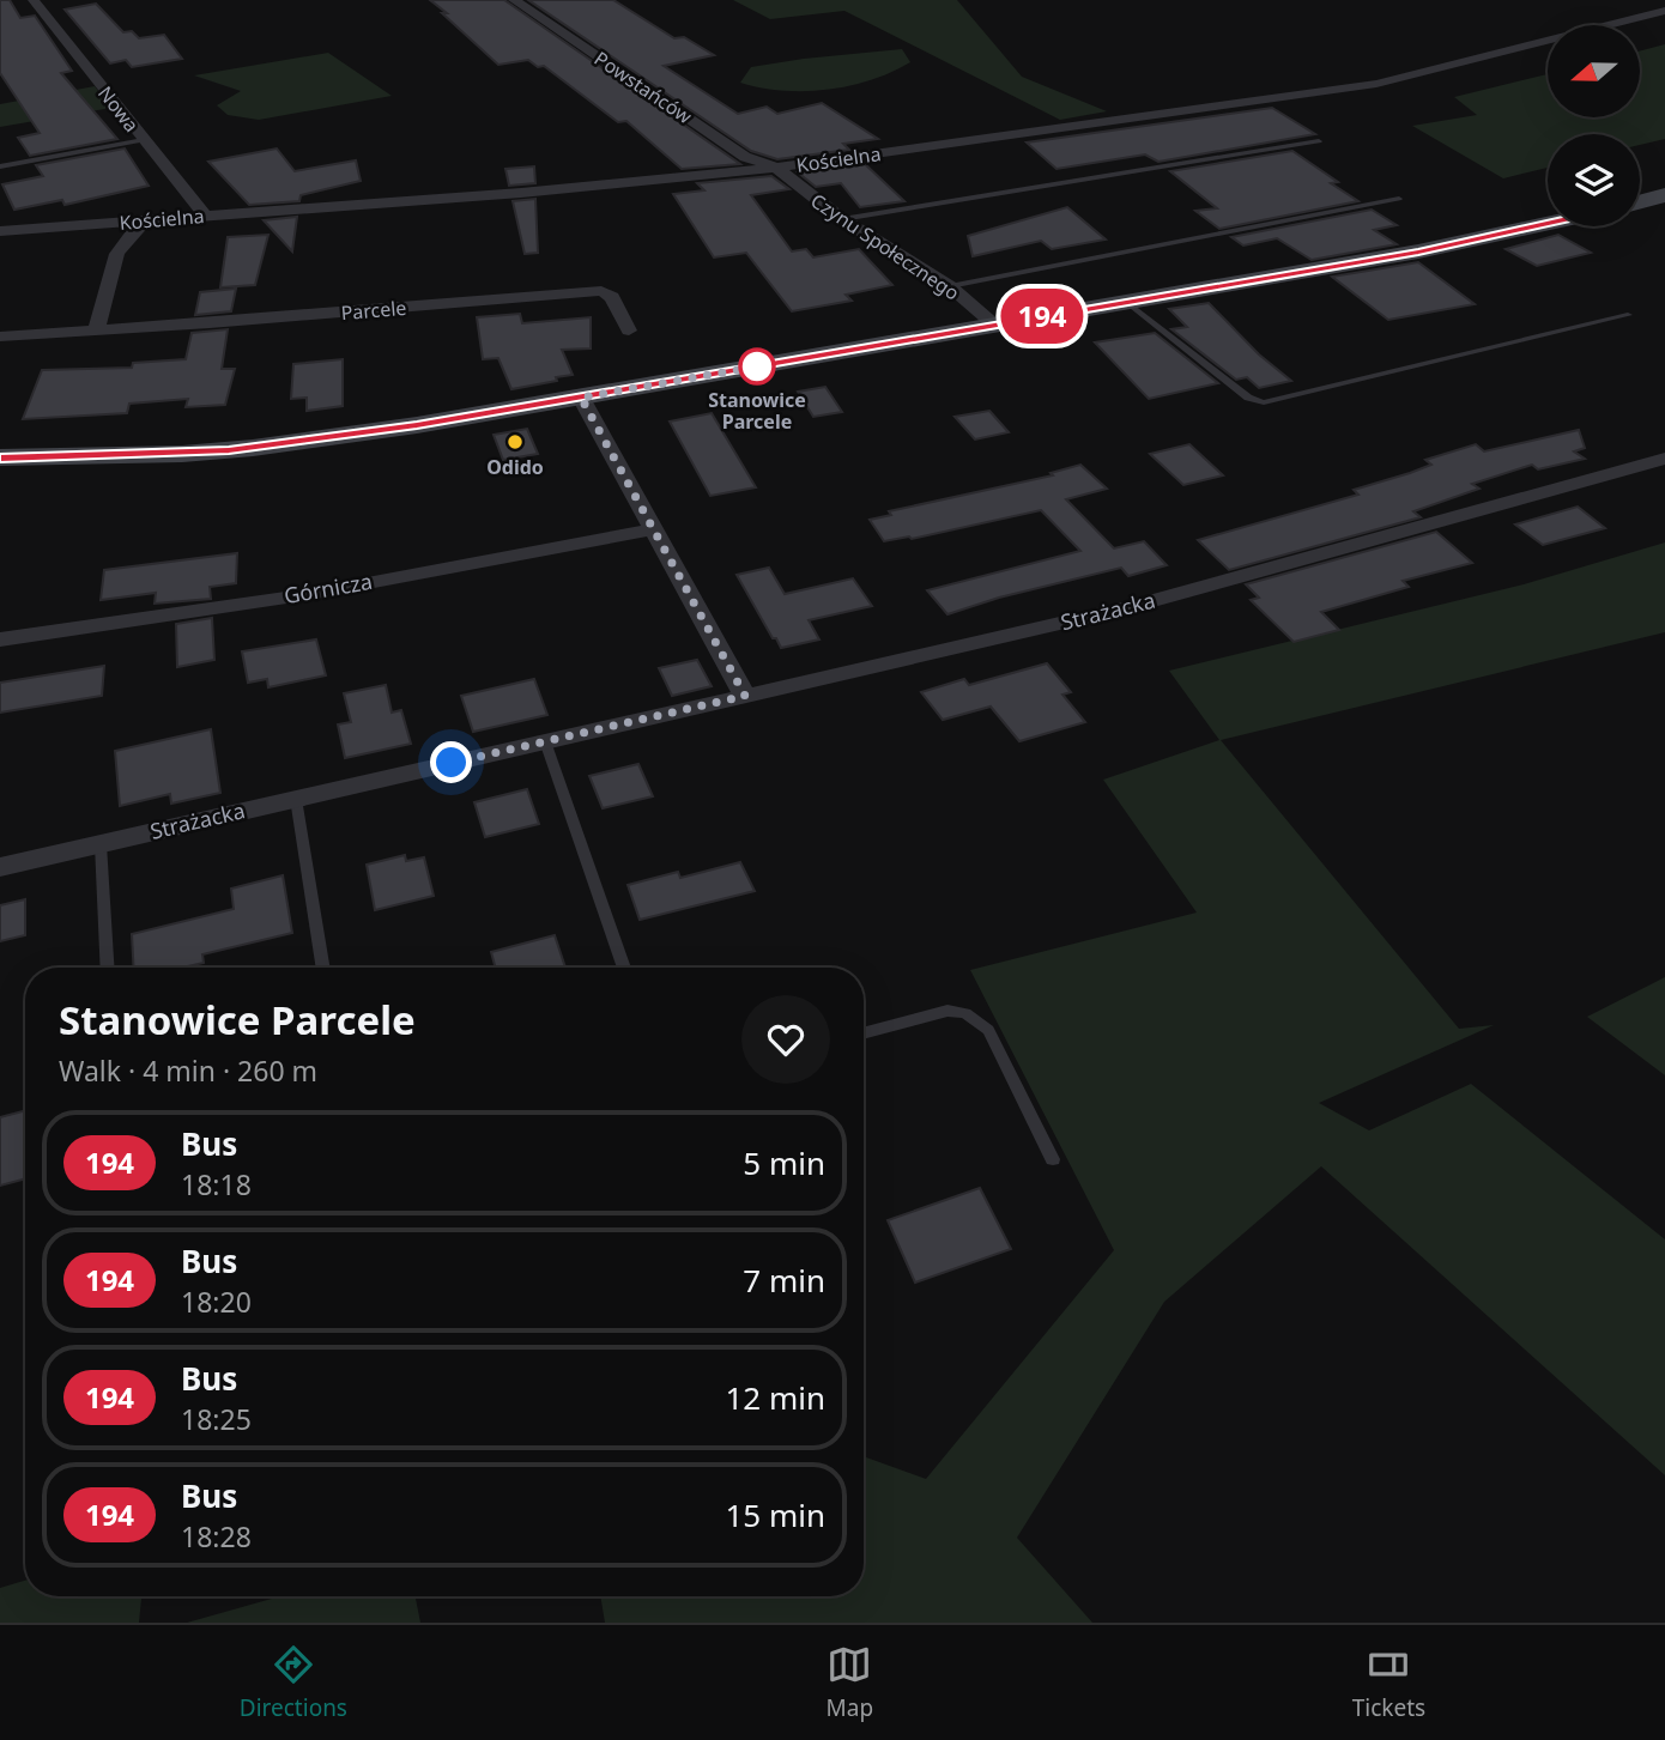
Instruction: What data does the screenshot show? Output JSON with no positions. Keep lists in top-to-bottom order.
{
  "streets": {
    "street": [
      "Powstańców",
      "Nowa",
      "Kościelna",
      "Czynu Społecznego",
      "Parcele",
      "Górnicza",
      "Strażacka"
    ]
  },
  "crossings": [
    ["Powstańców", "Kościelna"],
    ["Powstańców", "Czynu Społecznego"],
    ["Nowa", "Kościelna"],
    ["Kościelna", "Czynu Społecznego"]
  ],
  "places": ["Stanowice Parcele", "Odido"],
  "lines": ["bus line 194"],
  "north": "left",
  "page": {
    "on_map": "194",
    "heading": ["Stanowice Parcele", "Walk · 4 min · 260 m"],
    "list": [
      {
        "mark": "194",
        "name": "Bus",
        "note": "18:18",
        "value": "5 min"
      },
      {
        "mark": "194",
        "name": "Bus",
        "note": "18:20",
        "value": "7 min"
      },
      {
        "mark": "194",
        "name": "Bus",
        "note": "18:25",
        "value": "12 min"
      },
      {
        "mark": "194",
        "name": "Bus",
        "note": "18:28",
        "value": "15 min"
      }
    ],
    "tabs": ["Directions", "Map", "Tickets"]
  }
}
